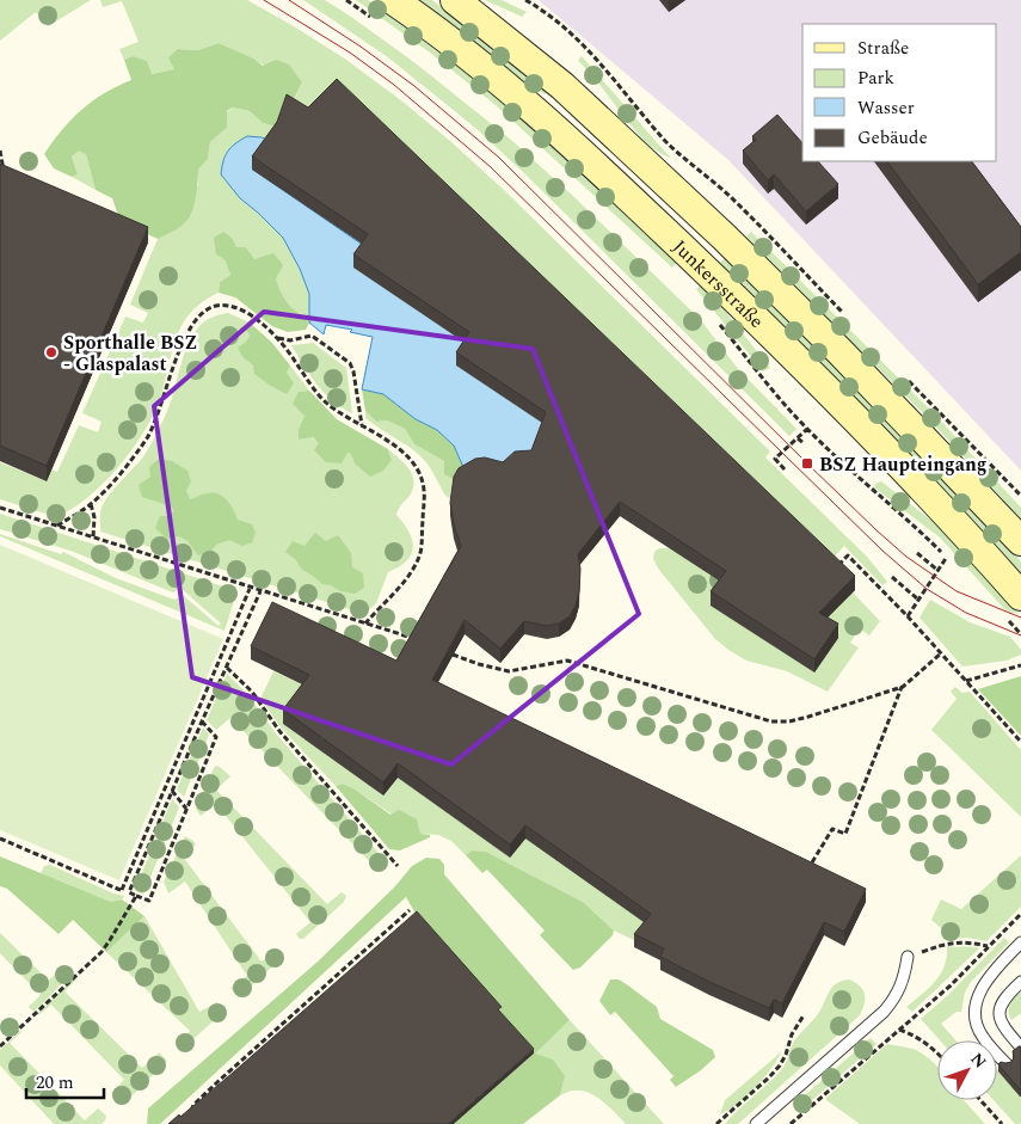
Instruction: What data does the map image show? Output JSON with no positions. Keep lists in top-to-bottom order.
{
  "streets": {
    "main road": ["Junkersstraße"]
  },
  "places": {
    "other": ["Sporthalle BSZ - Glaspalast"],
    "transit": ["BSZ Haupteingang"]
  },
  "legend": [
    "Straße",
    "Park",
    "Wasser",
    "Gebäude"
  ],
  "scale_bar": "20 m",
  "north": "top right"
}
